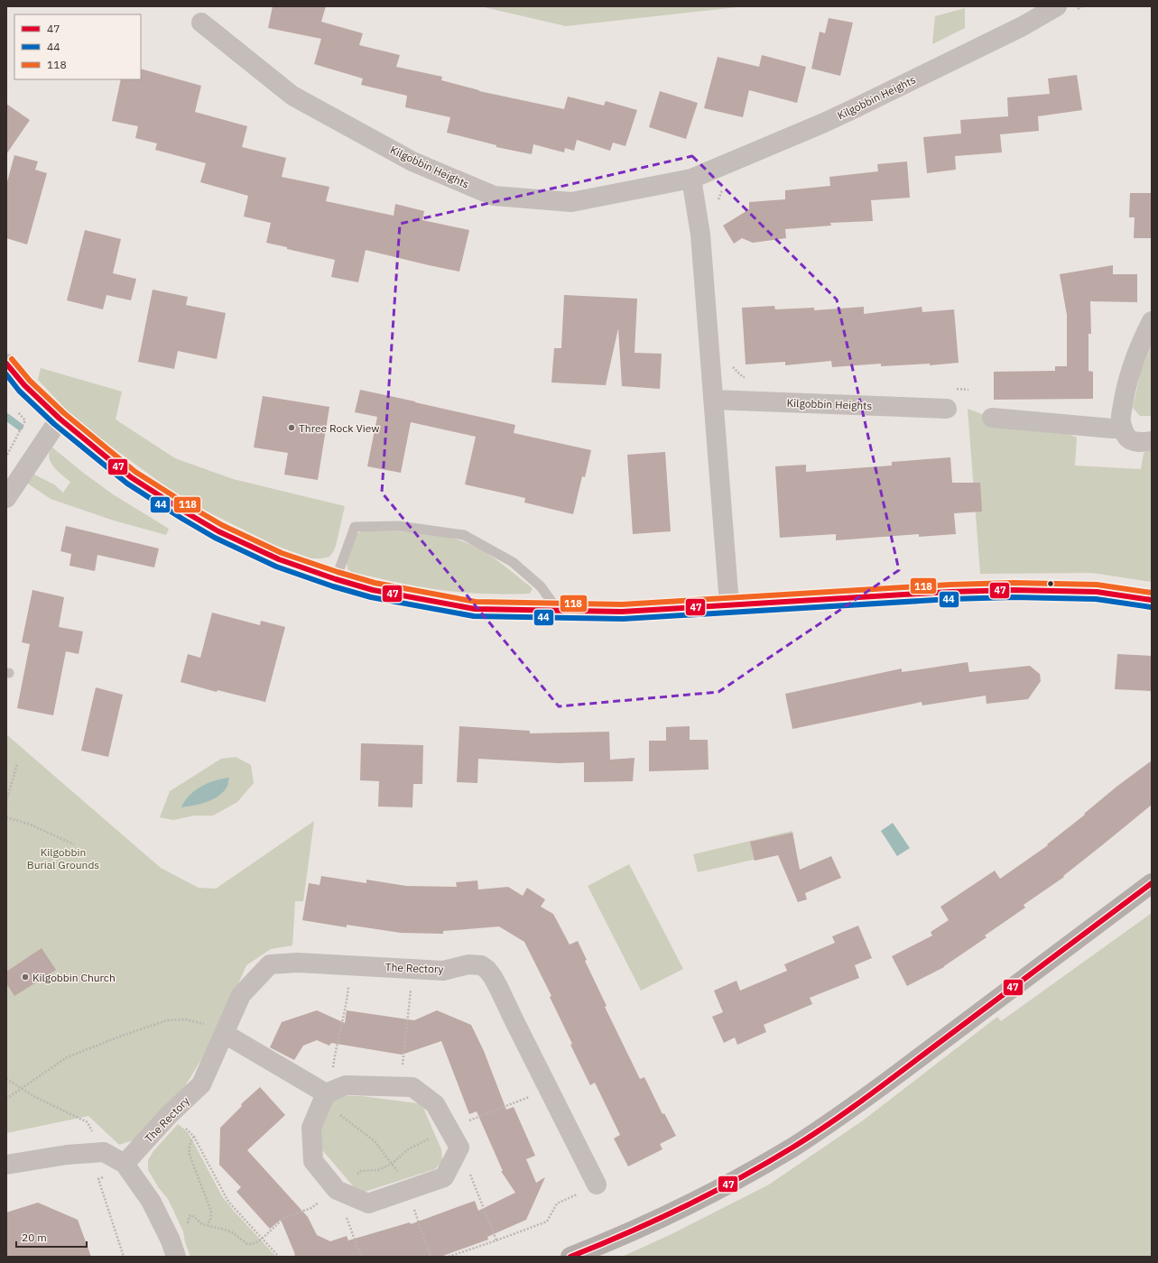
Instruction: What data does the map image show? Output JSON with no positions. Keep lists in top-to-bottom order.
{
  "streets": {
    "street": ["Kilgobbin Heights", "The Rectory"]
  },
  "parks": ["Kilgobbin Burial Grounds"],
  "places": ["Three Rock View", "Kilgobbin Church"],
  "lines": ["transit line 118", "transit line 47", "transit line 44"],
  "legend": ["47", "44", "118"],
  "scale_bar": "20 m"
}
